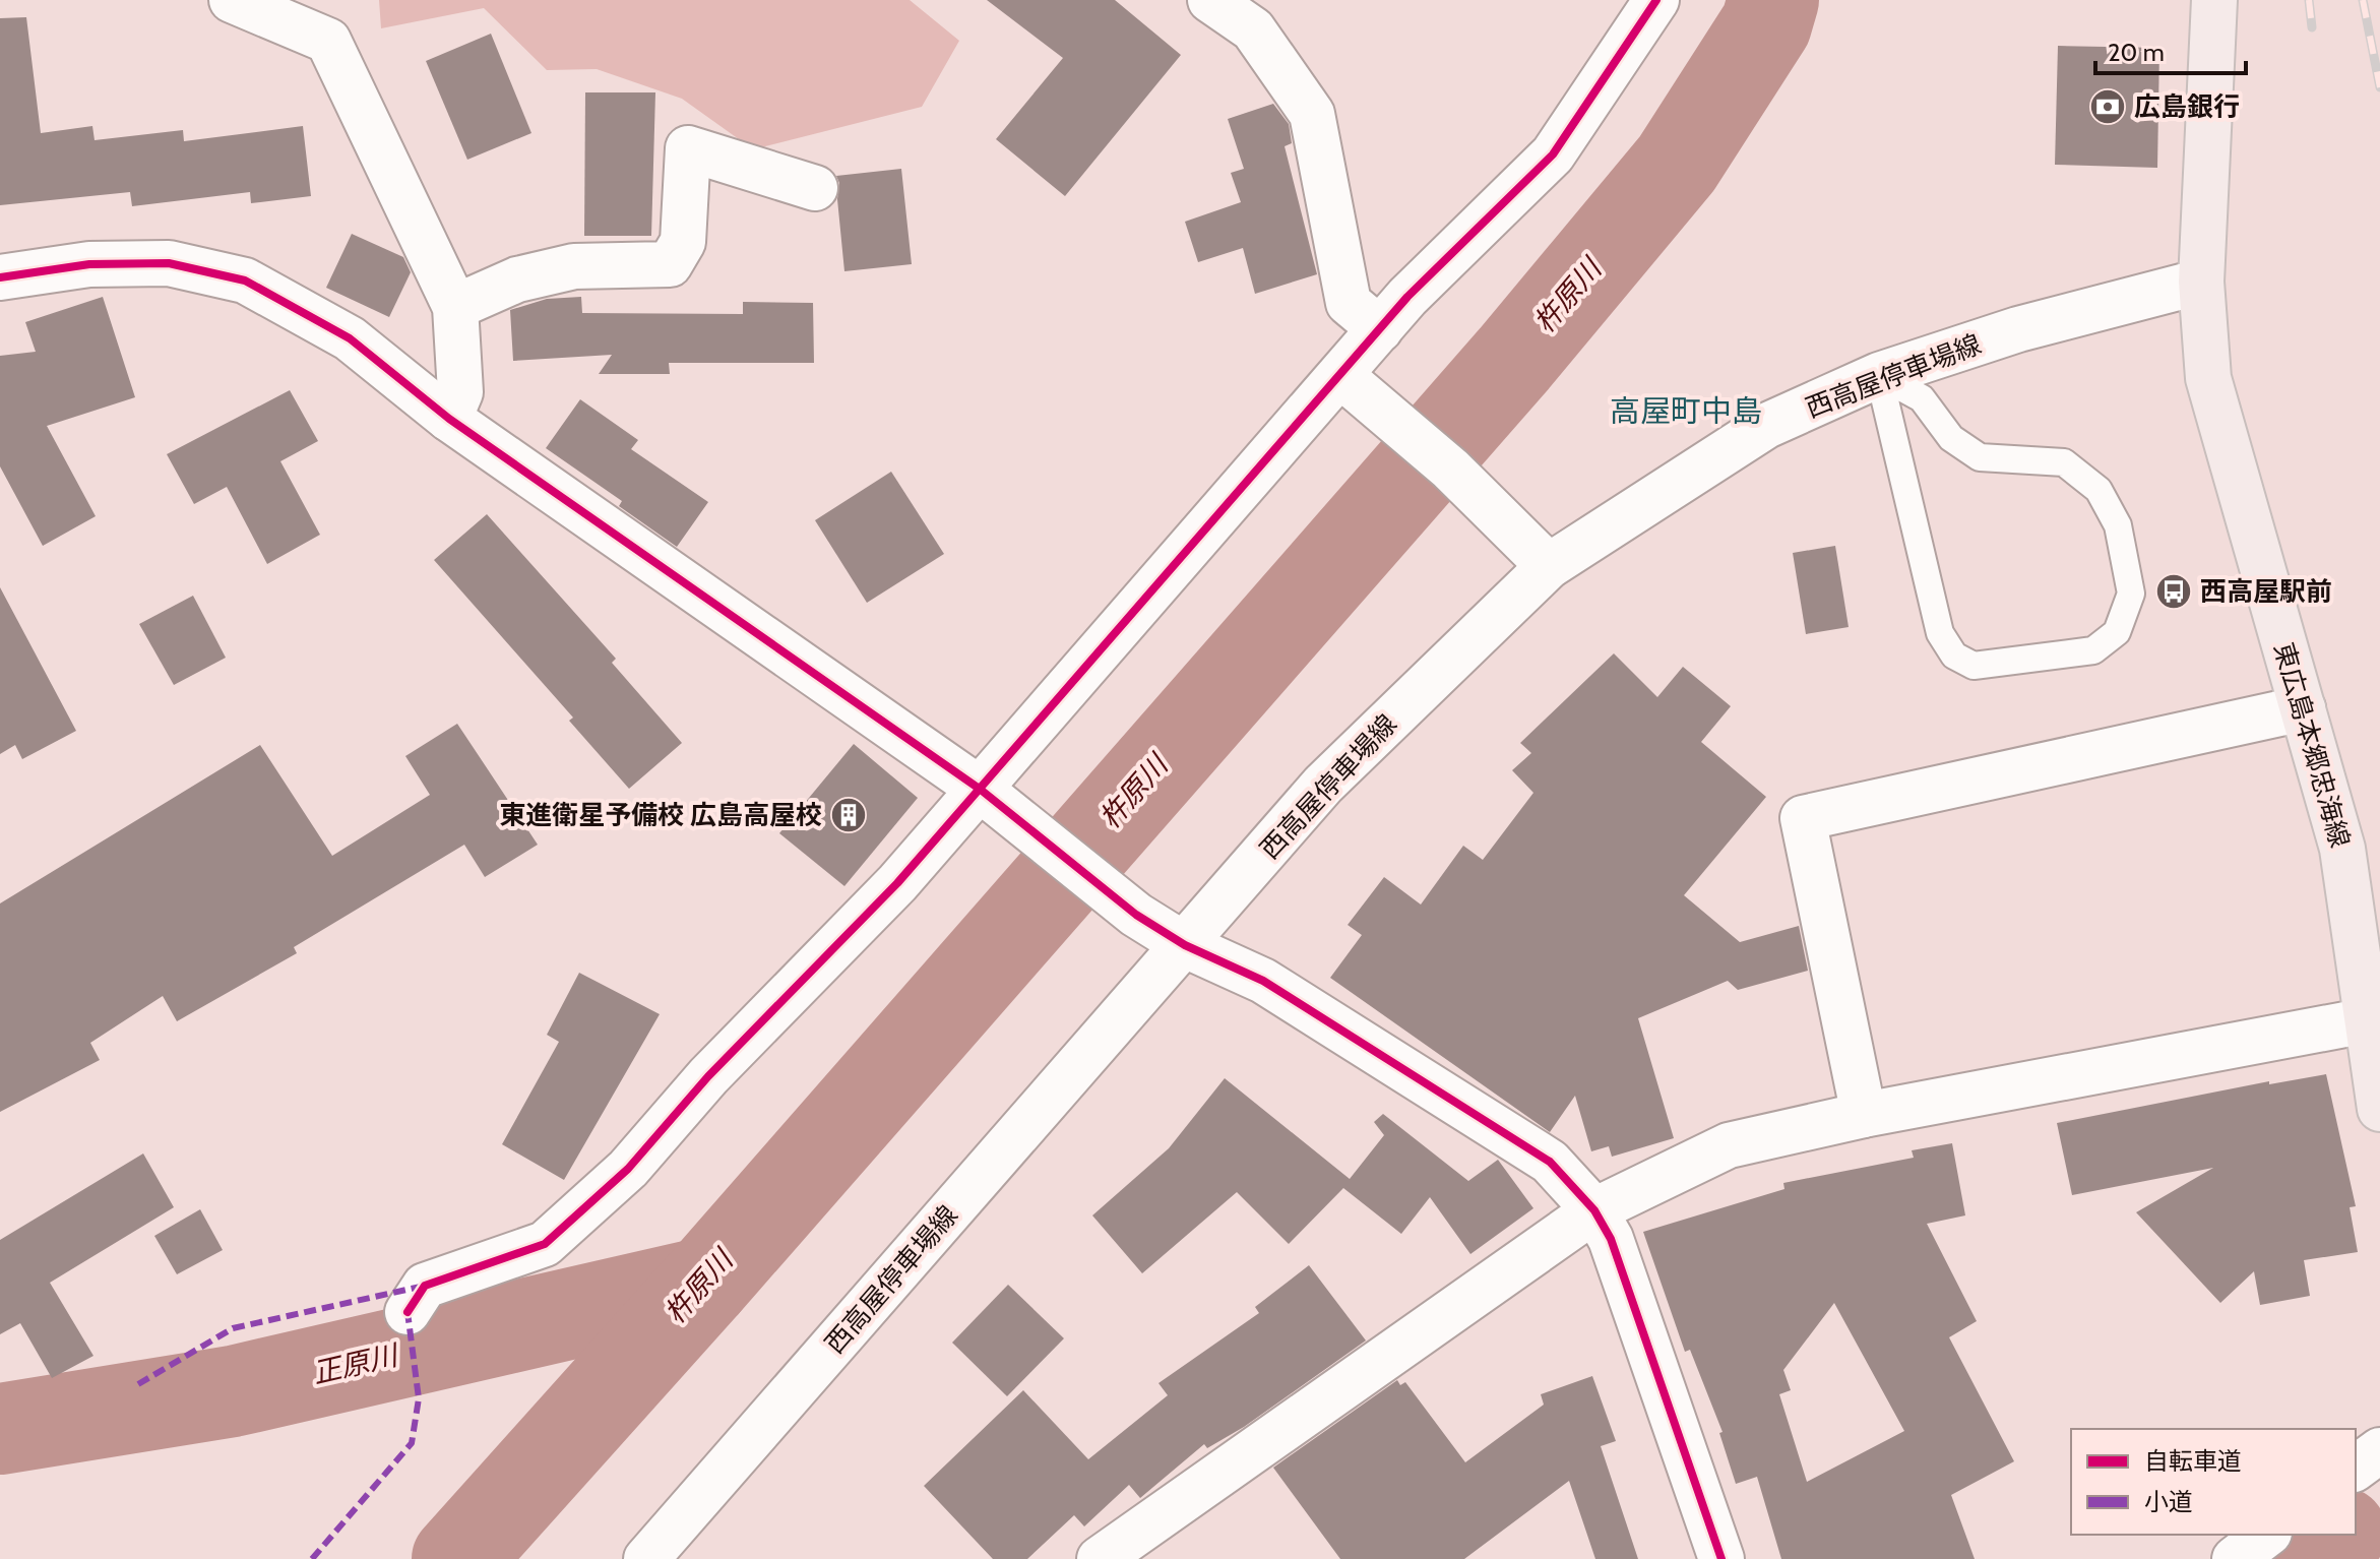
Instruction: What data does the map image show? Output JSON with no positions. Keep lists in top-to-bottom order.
{
  "streets": {
    "main road": ["東広島本郷忠海線"],
    "street": ["西高屋停車場線"]
  },
  "crossings": [
    ["西高屋停車場線", "東広島本郷忠海線"]
  ],
  "districts": ["高屋町中島"],
  "water": ["杵原川", "正原川"],
  "places": {
    "bank": ["広島銀行"],
    "bus stop": ["西高屋駅前"],
    "building": ["東進衛星予備校 広島高屋校"]
  },
  "legend": ["自転車道", "小道"],
  "scale_bar": "20 m"
}
